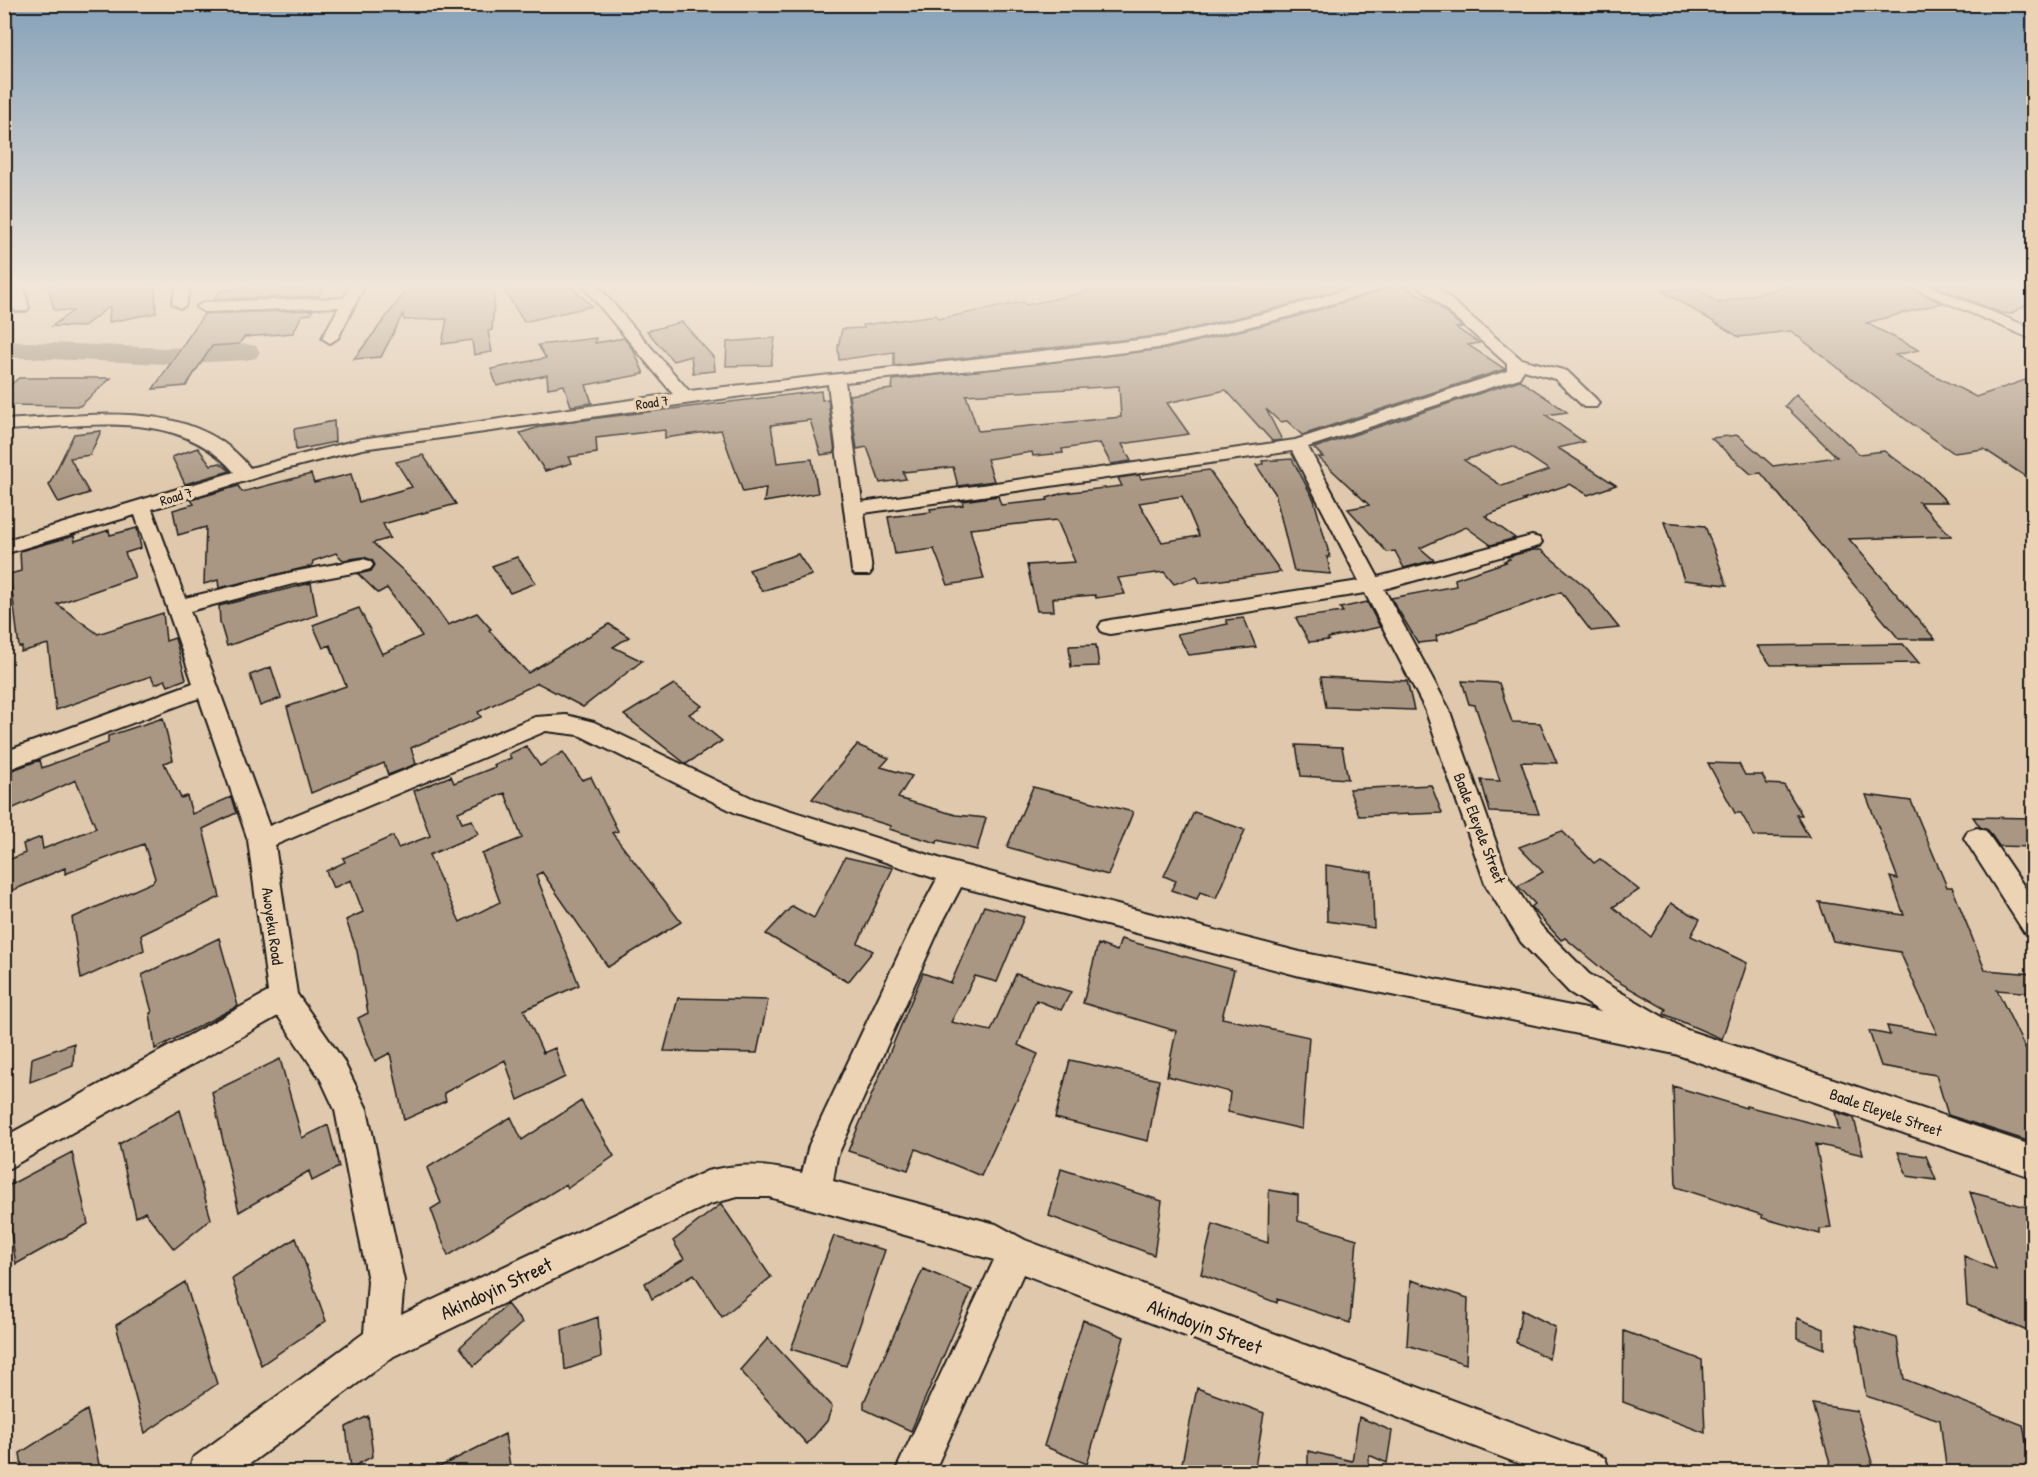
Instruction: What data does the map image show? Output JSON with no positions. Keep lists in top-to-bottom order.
{
  "streets": {
    "street": [
      "Road 7",
      "Baale Eleyele Street",
      "Awoyeku Road",
      "Akindoyin Street"
    ]
  },
  "crossings": [
    ["Road 7", "Awoyeku Road"],
    ["Awoyeku Road", "Akindoyin Street"]
  ]
}
